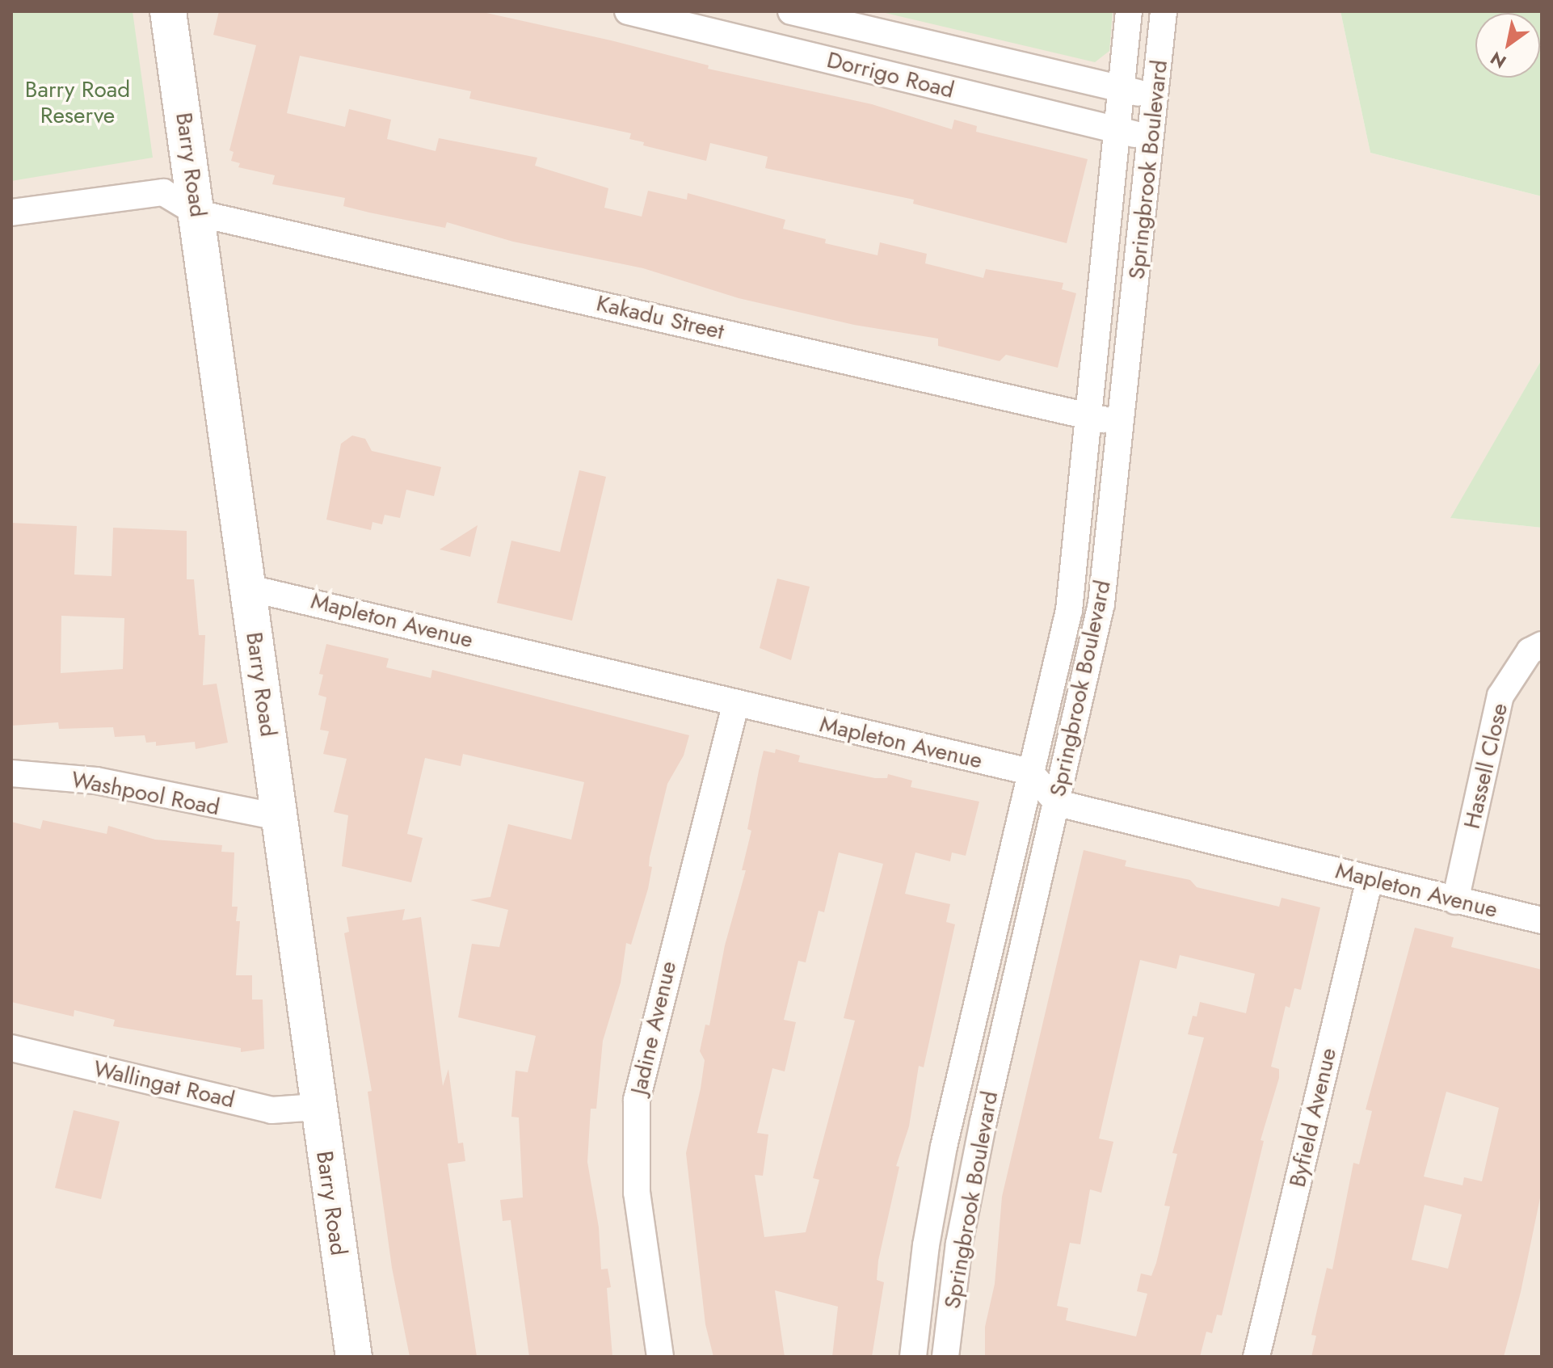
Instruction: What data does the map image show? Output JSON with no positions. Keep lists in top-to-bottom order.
{
  "streets": {
    "street": [
      "Dorrigo Road",
      "Barry Road",
      "Springbrook Boulevard",
      "Kakadu Street",
      "Mapleton Avenue",
      "Hassell Close",
      "Washpool Road",
      "Jadine Avenue",
      "Wallingat Road",
      "Byfield Avenue"
    ]
  },
  "crossings": [
    ["Dorrigo Road", "Springbrook Boulevard"],
    ["Barry Road", "Kakadu Street"],
    ["Barry Road", "Mapleton Avenue"],
    ["Barry Road", "Washpool Road"],
    ["Barry Road", "Wallingat Road"],
    ["Springbrook Boulevard", "Kakadu Street"],
    ["Springbrook Boulevard", "Mapleton Avenue"],
    ["Mapleton Avenue", "Hassell Close"],
    ["Mapleton Avenue", "Jadine Avenue"],
    ["Mapleton Avenue", "Byfield Avenue"]
  ],
  "parks": ["Barry Road Reserve"],
  "north": "bottom left"
}
